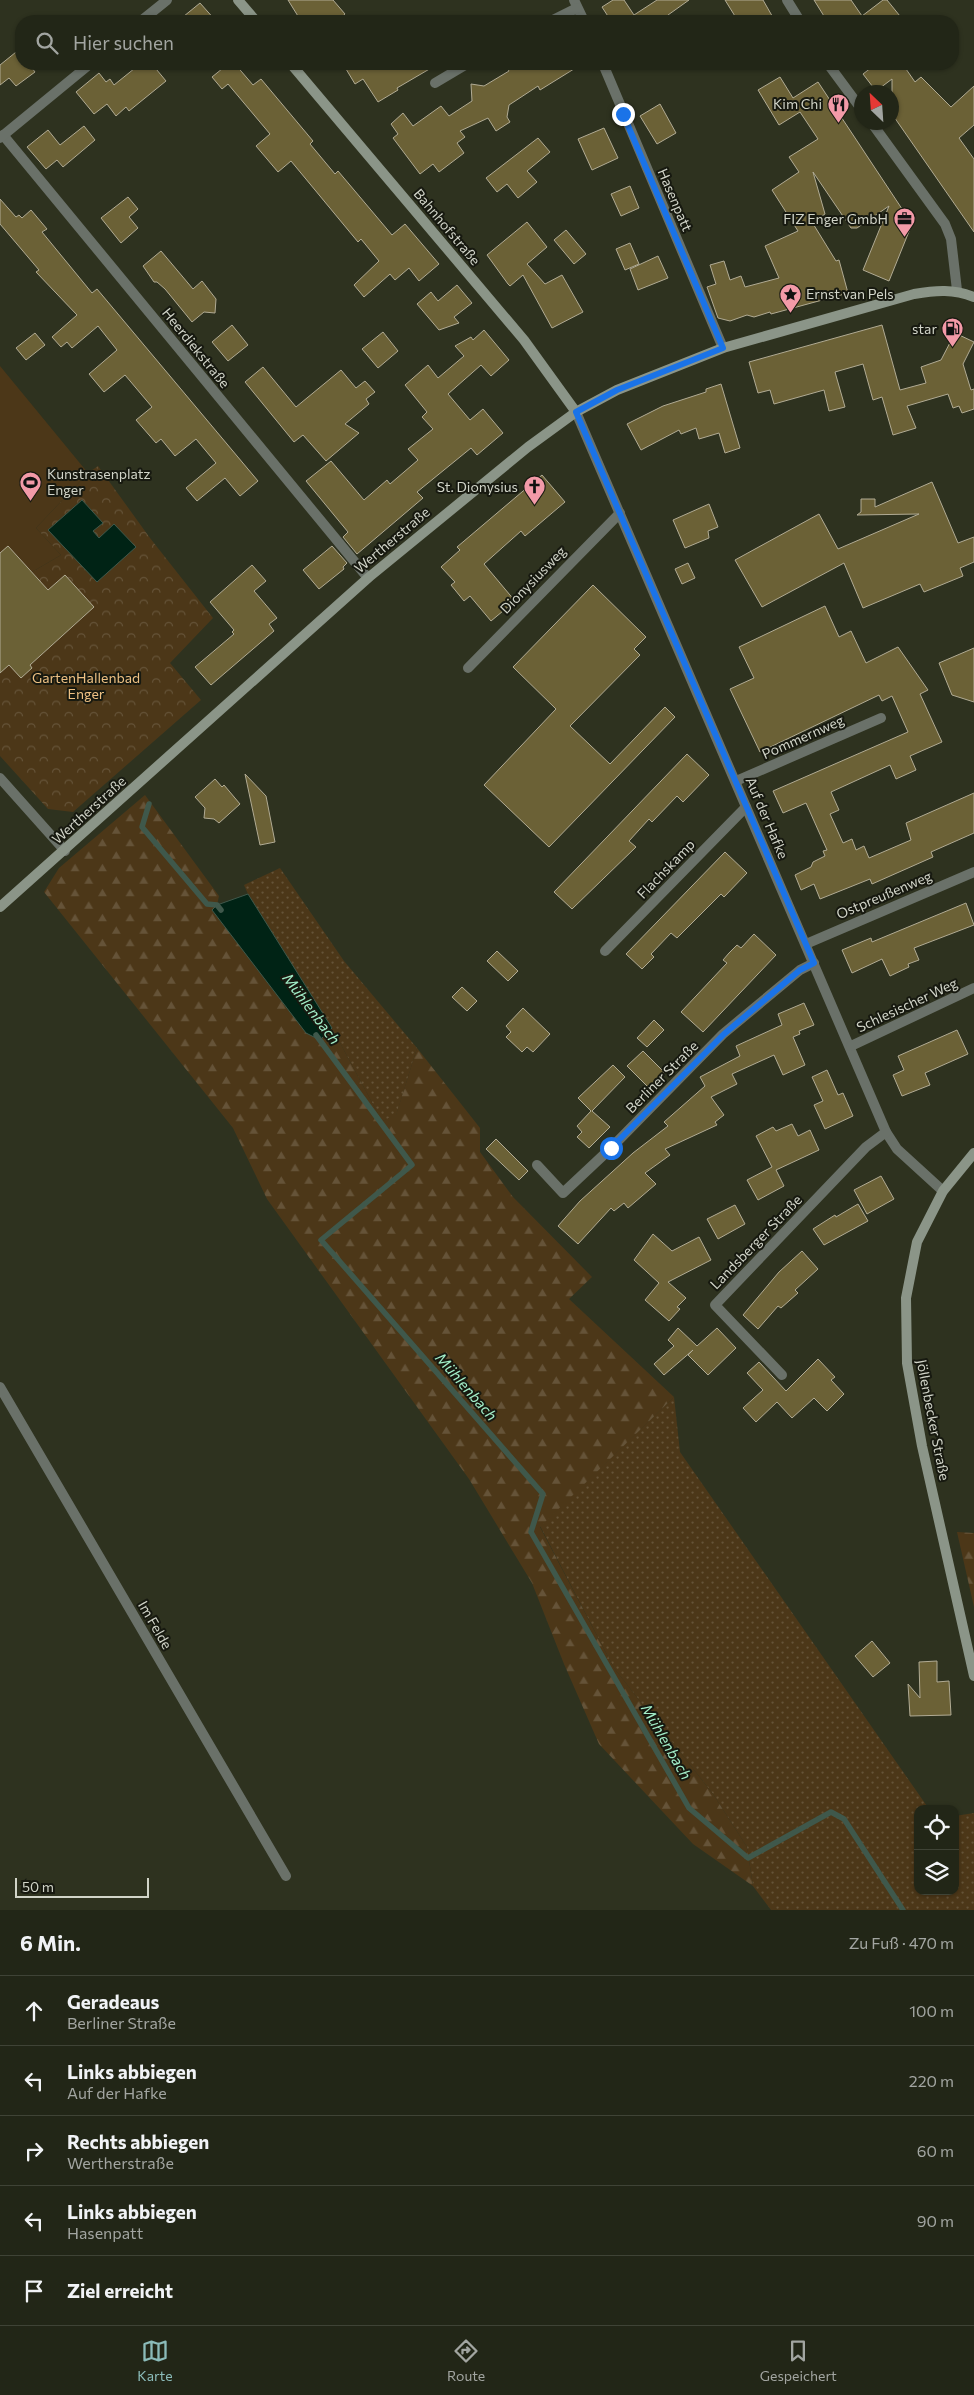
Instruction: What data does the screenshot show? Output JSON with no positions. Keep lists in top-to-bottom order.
{
  "streets": {
    "main road": ["Bahnhofstraße", "Wertherstraße", "Jöllenbecker Straße"],
    "street": [
      "Hasenpatt",
      "Heerdiekstraße",
      "Dionysiusweg",
      "Pommernweg",
      "Auf der Hafke",
      "Flachskamp",
      "Ostpreußenweg",
      "Schlesischer Weg",
      "Berliner Straße",
      "Landsberger Straße",
      "Im Felde"
    ]
  },
  "crossings": [
    ["Hasenpatt", "Wertherstraße"],
    ["Bahnhofstraße", "Wertherstraße"],
    ["Bahnhofstraße", "Auf der Hafke"],
    ["Heerdiekstraße", "Wertherstraße"],
    ["Wertherstraße", "Auf der Hafke"],
    ["Dionysiusweg", "Auf der Hafke"],
    ["Pommernweg", "Auf der Hafke"],
    ["Auf der Hafke", "Flachskamp"],
    ["Auf der Hafke", "Ostpreußenweg"],
    ["Auf der Hafke", "Schlesischer Weg"],
    ["Auf der Hafke", "Berliner Straße"],
    ["Auf der Hafke", "Landsberger Straße"],
    ["Auf der Hafke", "Jöllenbecker Straße"]
  ],
  "water": ["Mühlenbach"],
  "parks": ["GartenHallenbad Enger"],
  "places": {
    "restaurant": ["Kim Chi"],
    "office": ["FIZ Enger GmbH"],
    "place": ["Ernst van Pels"],
    "fuel station": ["star"],
    "sports": ["Kunstrasenplatz Enger"],
    "church": ["St. Dionysius"]
  },
  "scale_bar": "50 m",
  "north": "top left",
  "page": {
    "search": "Hier suchen",
    "scale": "50 m",
    "heading": ["6 Min.", "Zu Fuß · 470 m"],
    "list": [
      ["Geradeaus", "Berliner Straße", "100 m"],
      ["Links abbiegen", "Auf der Hafke", "220 m"],
      ["Rechts abbiegen", "Wertherstraße", "60 m"],
      ["Links abbiegen", "Hasenpatt", "90 m"],
      "Ziel erreicht"
    ],
    "nav": ["Karte", "Route", "Gespeichert"]
  }
}
